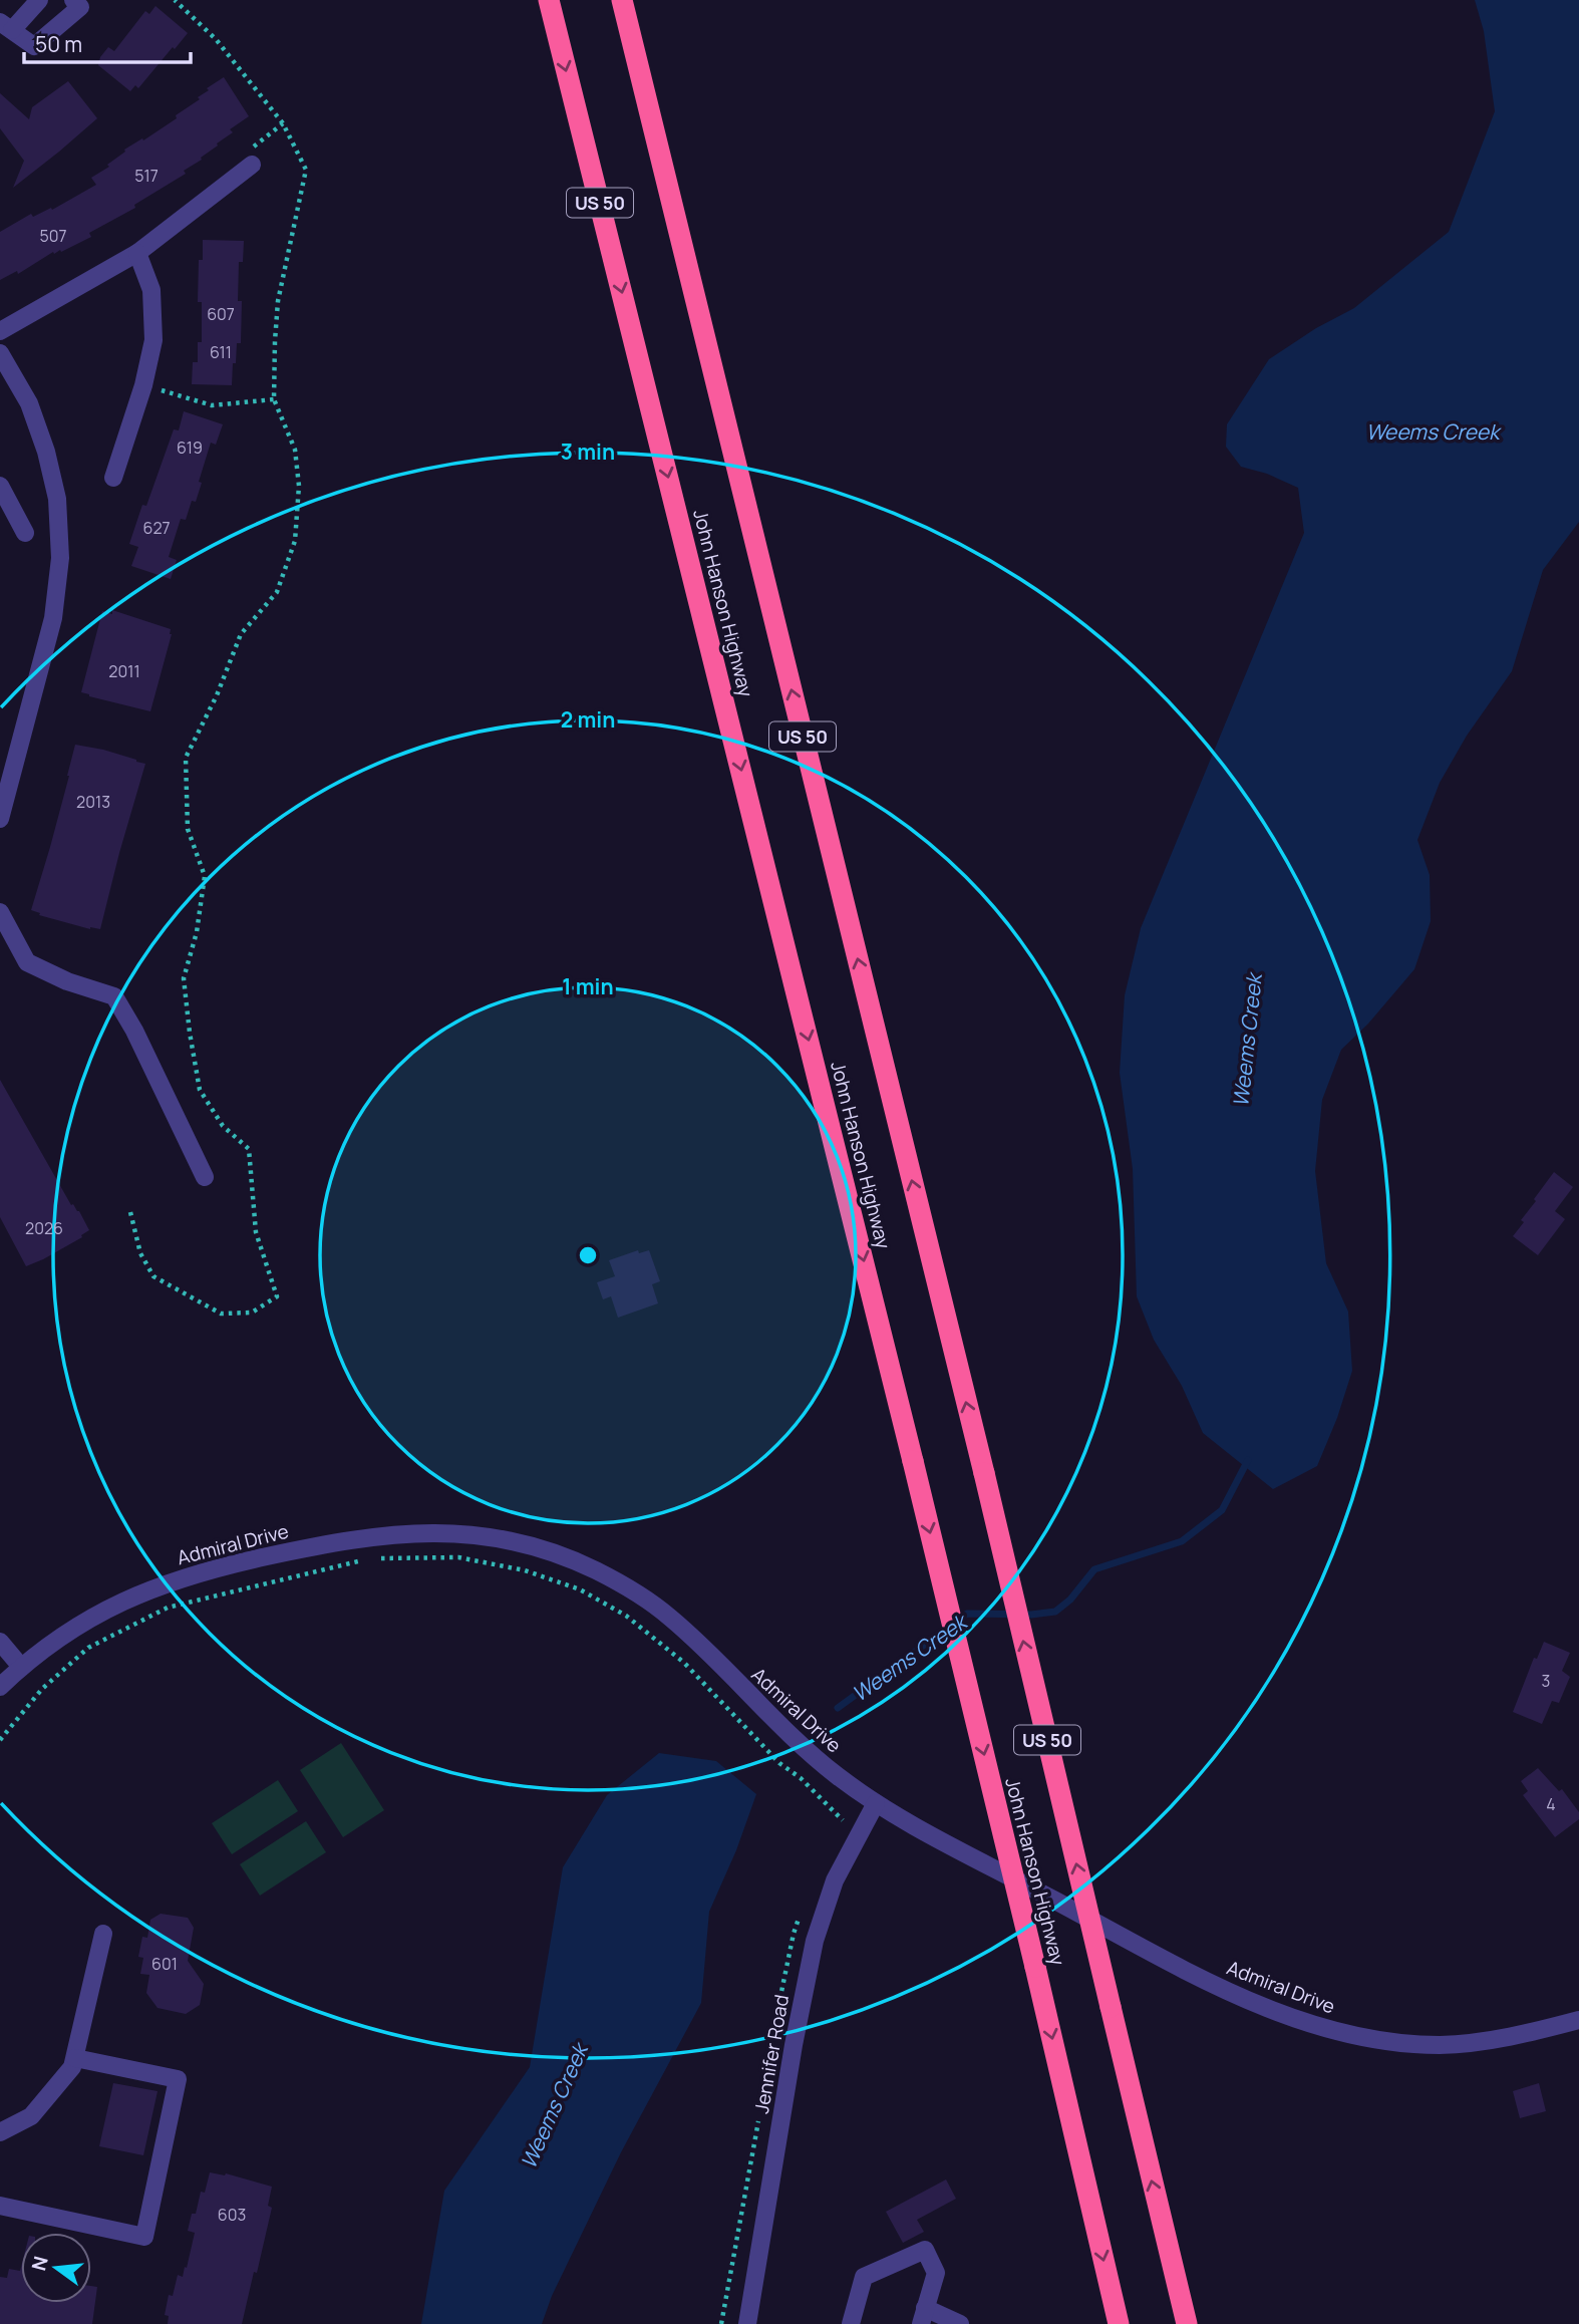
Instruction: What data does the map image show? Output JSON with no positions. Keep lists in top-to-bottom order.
{
  "streets": {
    "highway": ["US 50", "John Hanson Highway"],
    "street": ["Admiral Drive", "Jennifer Road"]
  },
  "crossings": [
    ["Admiral Drive", "Jennifer Road"]
  ],
  "water": ["Weems Creek"],
  "house_numbers": [
    "517",
    "507",
    "607",
    "611",
    "619",
    "627",
    "2011",
    "2013",
    "2026",
    "3",
    "4",
    "601",
    "603"
  ],
  "scale_bar": "50 m",
  "north": "left",
  "rings": ["3 min", "2 min", "1 min"]
}
